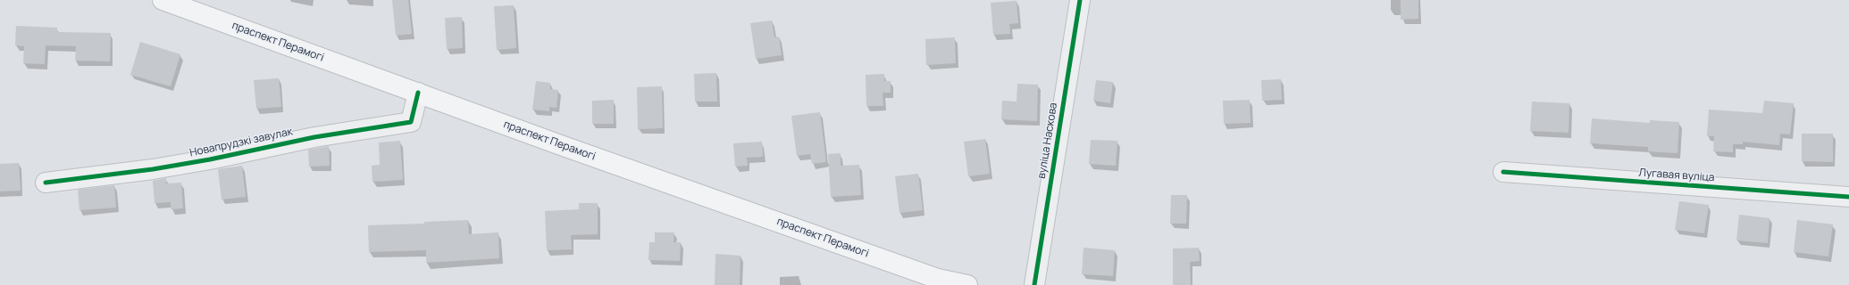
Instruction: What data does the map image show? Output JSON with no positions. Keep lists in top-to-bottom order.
{
  "streets": {
    "main road": ["праспект Перамогі"],
    "street": ["вуліца Наскова", "Новапрудзкі завулак", "Лугавая вуліца"]
  },
  "crossings": [
    ["праспект Перамогі", "Новапрудзкі завулак"]
  ]
}
